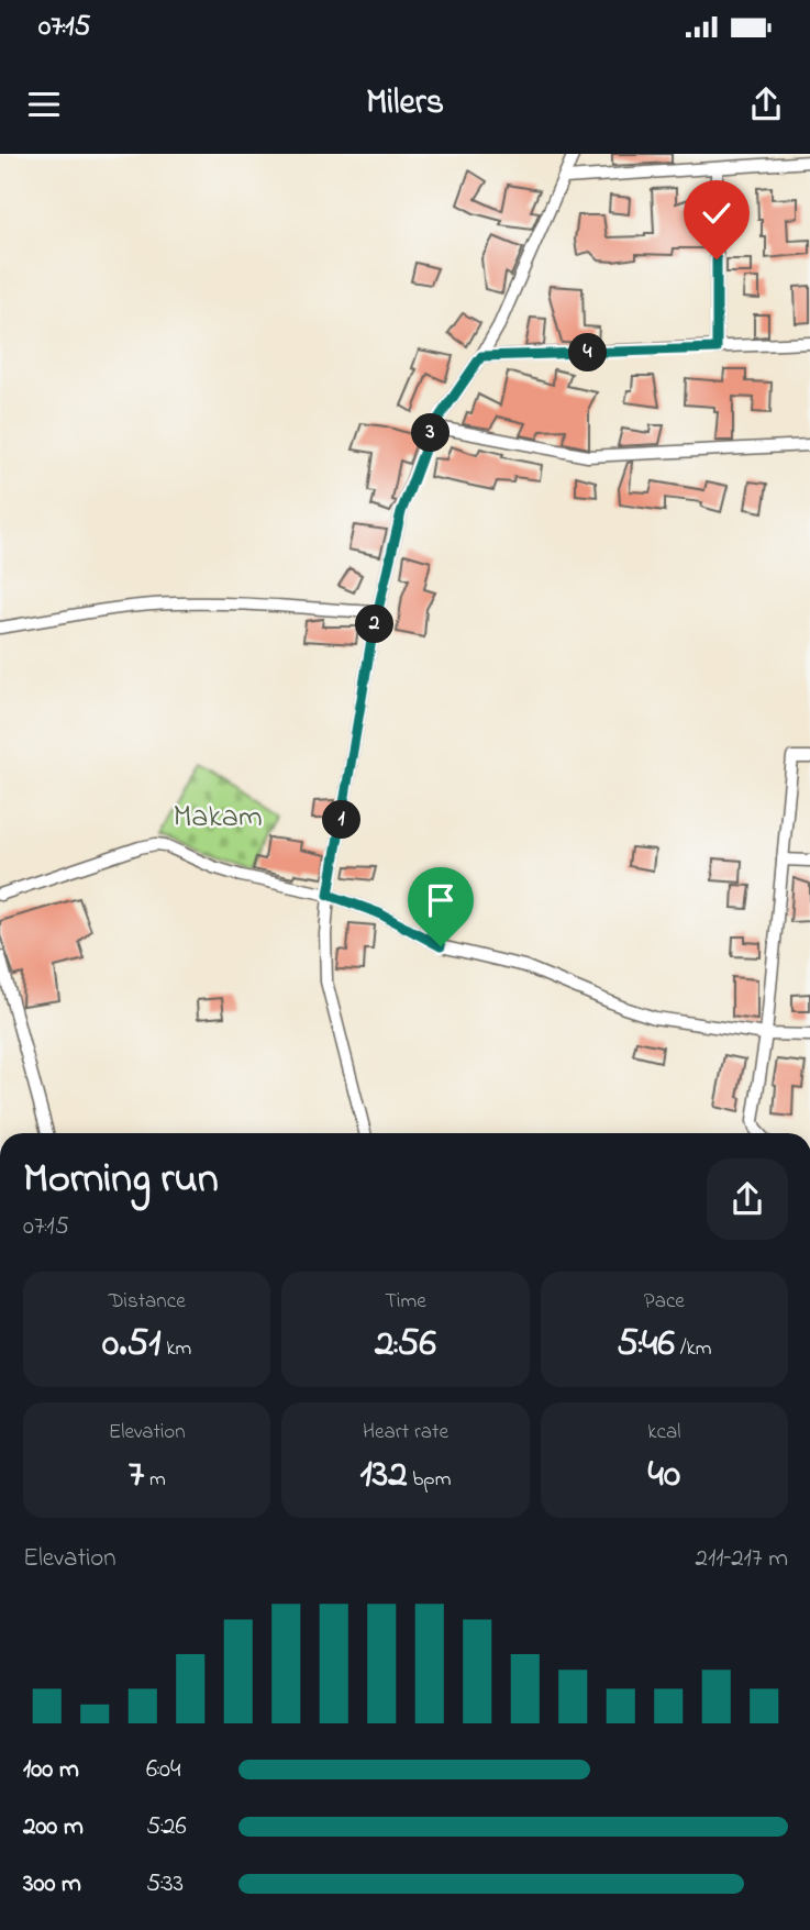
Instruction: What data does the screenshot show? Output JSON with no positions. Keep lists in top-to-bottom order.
{
  "parks": ["Makam"],
  "page": {
    "status": "07:15",
    "header": "Milers",
    "pins": [
      "4",
      "3",
      "2",
      "1"
    ],
    "heading": ["Morning run", "07:15"],
    "stats": [
      ["Distance", "0.51 km"],
      ["Time", "2:56"],
      ["Pace", "5:46 /km"],
      ["Elevation", "7 m"],
      ["Heart rate", "132 bpm"],
      ["kcal", "40"]
    ],
    "chart": ["Elevation", "211–217 m"],
    "list": [
      {
        "name": "100 m",
        "note": "6:04"
      },
      {
        "name": "200 m",
        "note": "5:26"
      },
      {
        "name": "300 m",
        "note": "5:33"
      }
    ]
  }
}
